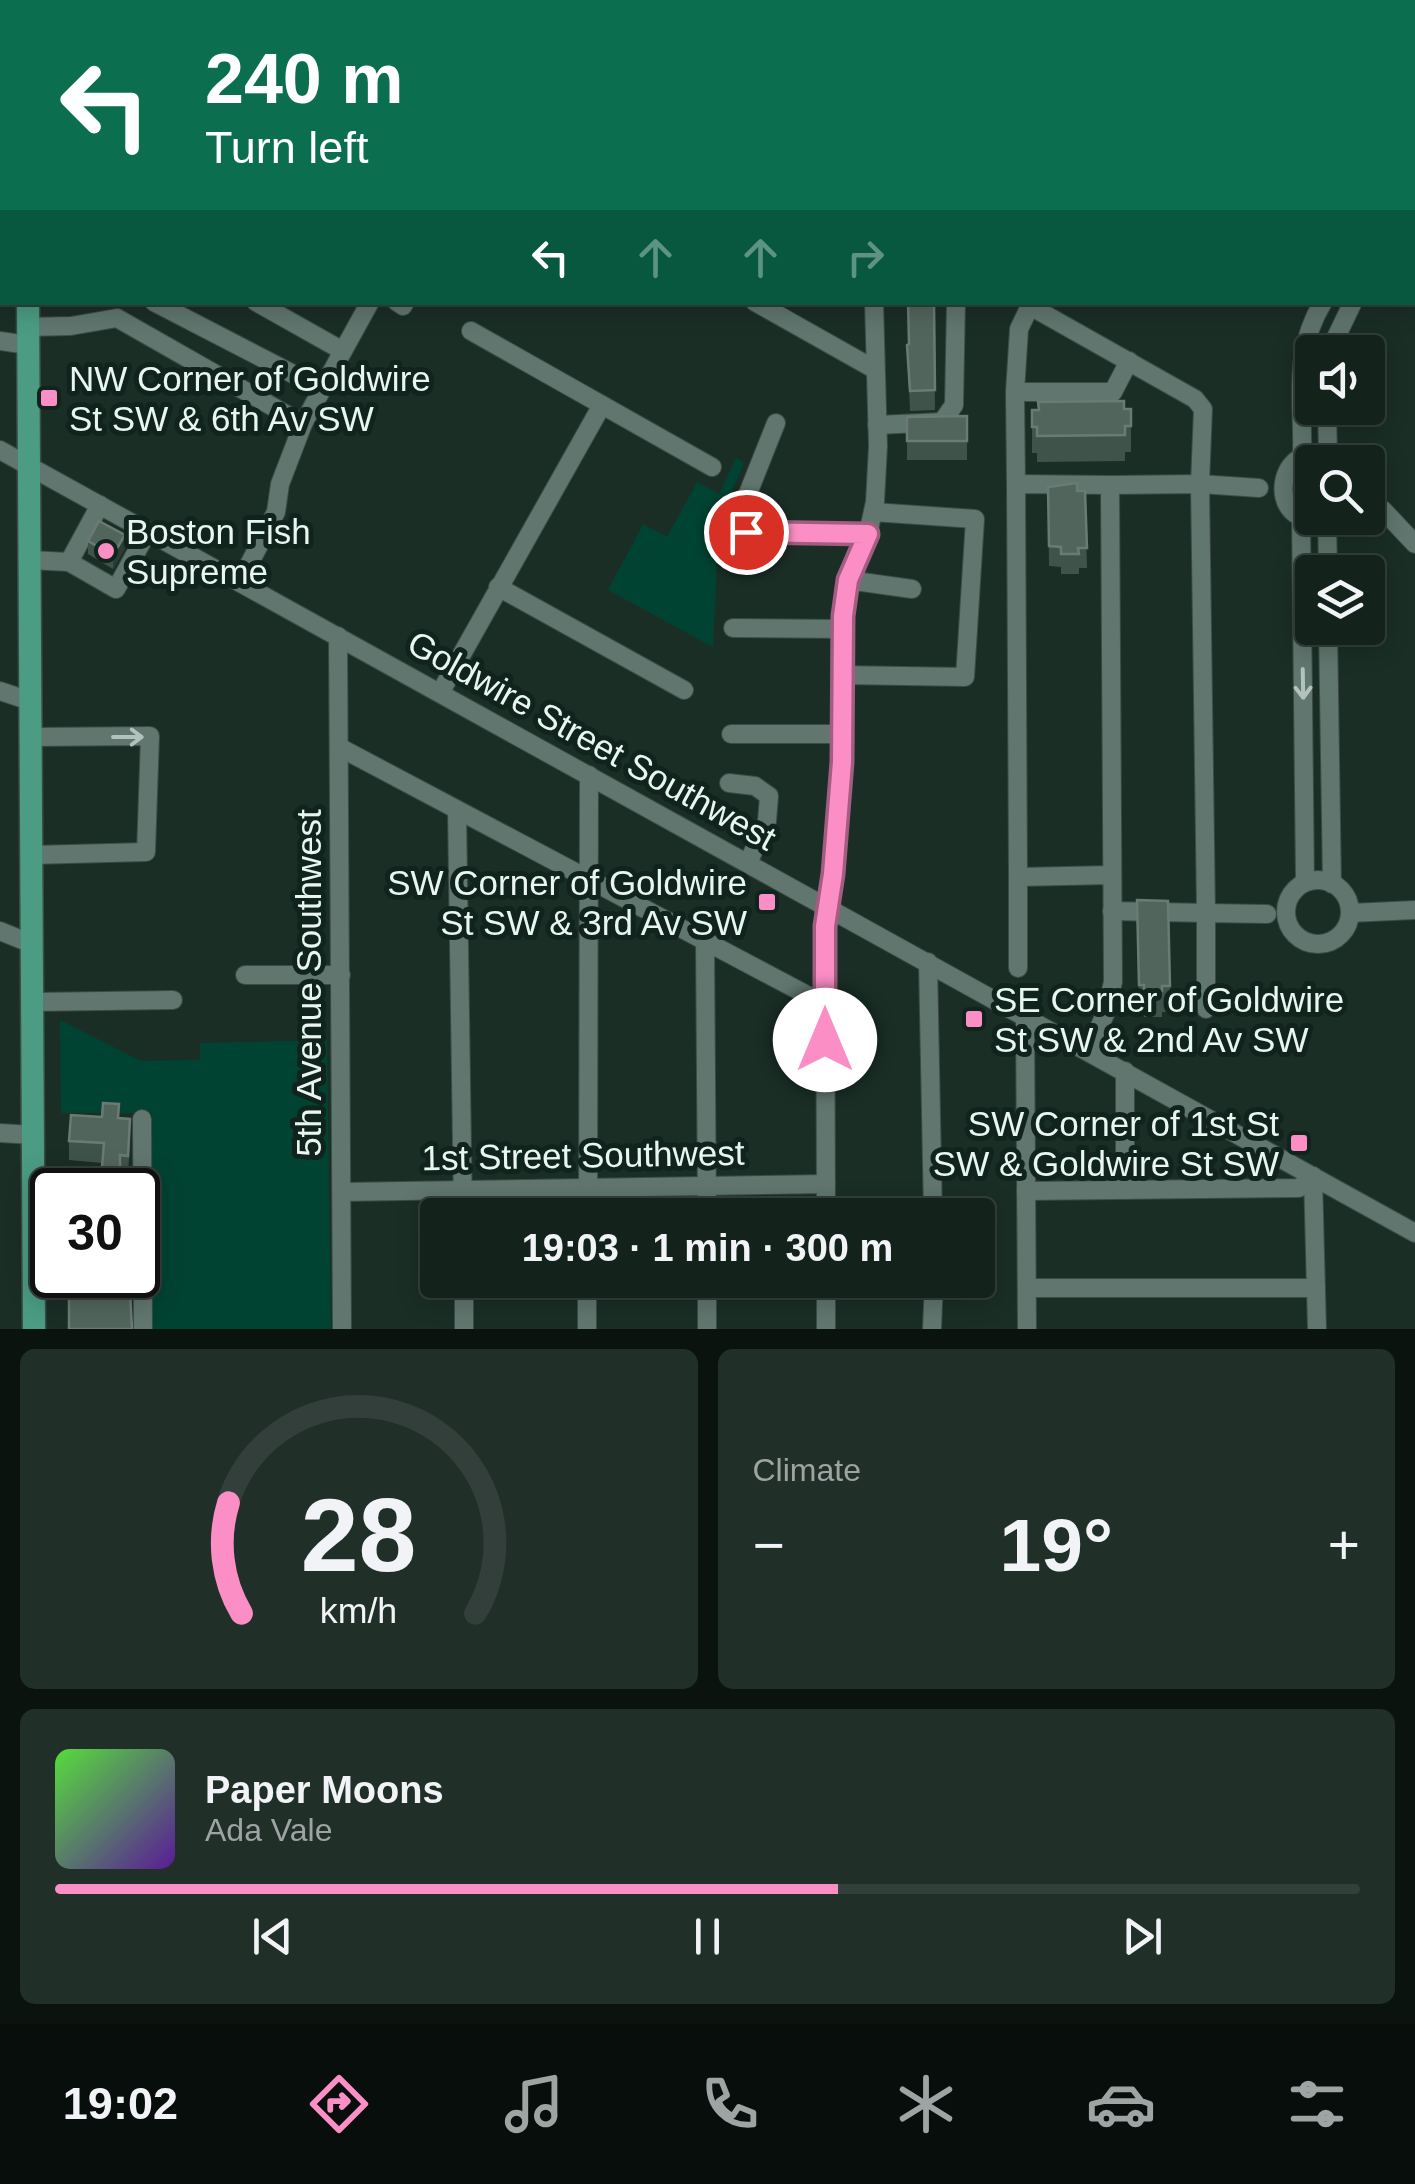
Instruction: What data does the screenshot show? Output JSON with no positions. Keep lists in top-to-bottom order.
{
  "streets": {
    "street": ["Goldwire Street Southwest", "5th Avenue Southwest", "1st Street Southwest"]
  },
  "crossings": [
    ["Goldwire Street Southwest", "5th Avenue Southwest"],
    ["5th Avenue Southwest", "1st Street Southwest"]
  ],
  "places": {
    "transit": [
      "NW Corner of Goldwire St SW & 6th Av SW",
      "SW Corner of Goldwire St SW & 3rd Av SW",
      "SE Corner of Goldwire St SW & 2nd Av SW",
      "SW Corner of 1st St SW & Goldwire St SW"
    ],
    "other": ["Boston Fish Supreme"]
  },
  "page": {
    "turn": ["240 m", "Turn left"],
    "limit": "30",
    "trip": "19:03 · 1 min · 300 m",
    "tile": "Climate",
    "heat": ["−", "19°", "+"],
    "song": ["Paper Moons", "Ada Vale"],
    "tabs": "19:02",
    "gauge": ["28", "km/h"]
  }
}
